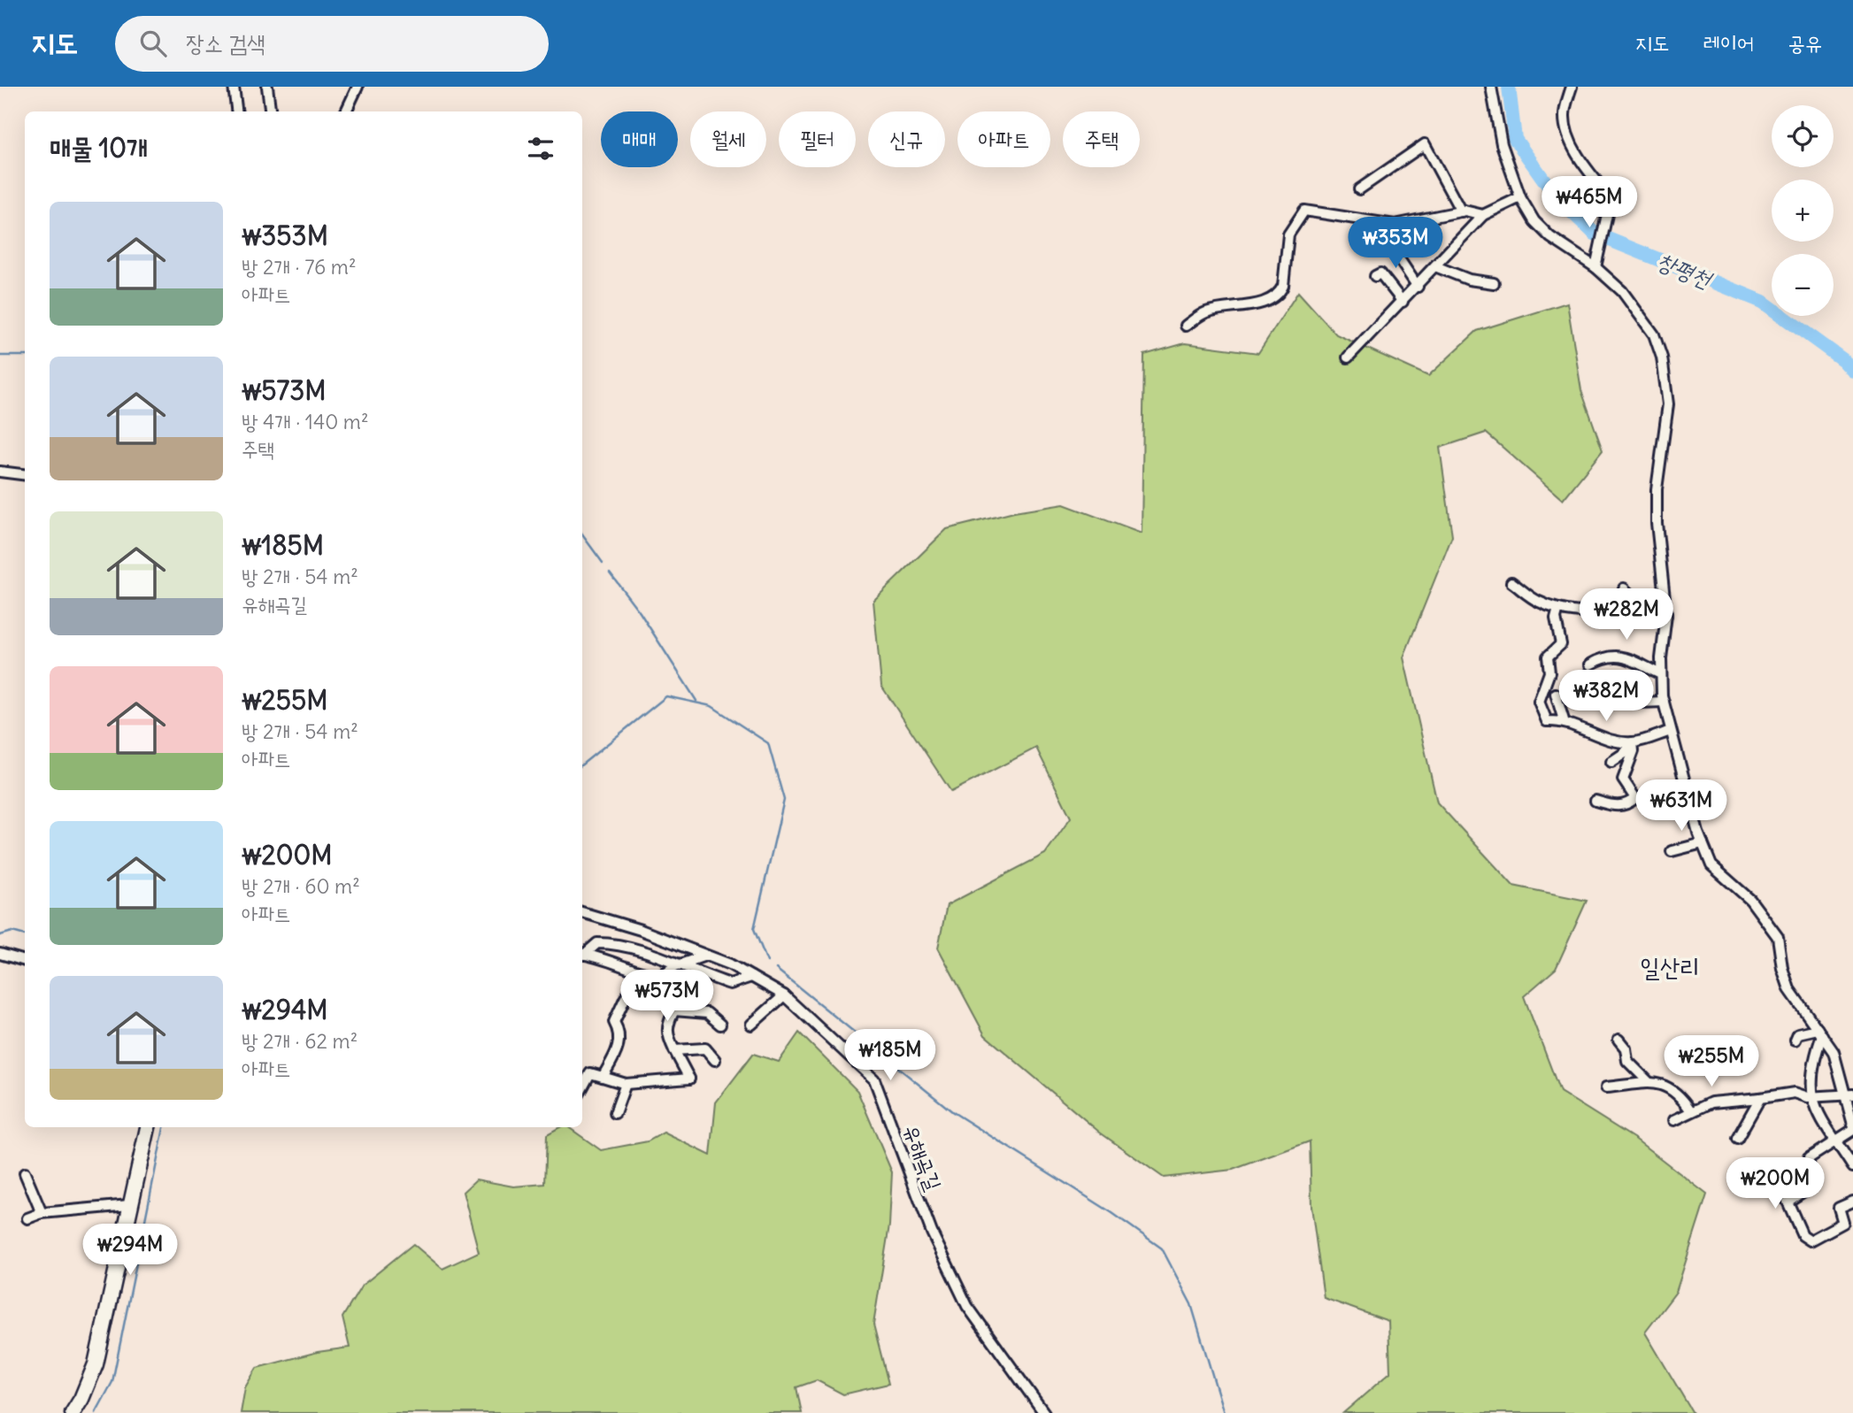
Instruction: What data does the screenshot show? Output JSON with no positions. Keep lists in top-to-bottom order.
{
  "streets": {
    "street": ["유해곡길"]
  },
  "districts": ["일산리"],
  "water": ["창평천"],
  "page": {
    "header": "지도",
    "search": "장소 검색",
    "nav": ["지도", "레이어", "공유"],
    "map_buttons": ["+", "−"],
    "chip": [
      "매매",
      "월세",
      "필터",
      "신규",
      "아파트",
      "주택"
    ],
    "heading": "매물 10개",
    "price": [
      "₩465M",
      "₩353M",
      "₩282M",
      "₩382M",
      "₩631M",
      "₩573M",
      "₩185M",
      "₩255M",
      "₩200M",
      "₩294M"
    ],
    "list": [
      {
        "name": "₩353M",
        "note": "방 2개 · 76 m² · 아파트"
      },
      {
        "name": "₩573M",
        "note": "방 4개 · 140 m² · 주택"
      },
      {
        "name": "₩185M",
        "note": "방 2개 · 54 m² · 유해곡길"
      },
      {
        "name": "₩255M",
        "note": "방 2개 · 54 m² · 아파트"
      },
      {
        "name": "₩200M",
        "note": "방 2개 · 60 m² · 아파트"
      },
      {
        "name": "₩294M",
        "note": "방 2개 · 62 m² · 아파트"
      }
    ]
  }
}
